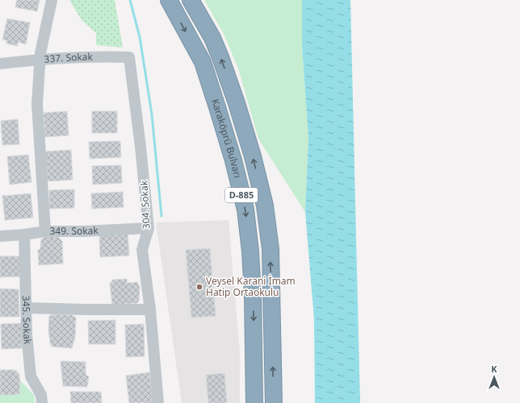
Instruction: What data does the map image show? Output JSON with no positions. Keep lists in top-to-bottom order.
{
  "streets": {
    "highway": ["Karaköprü Bulvarı", "D-885"],
    "street": [
      "337. Sokak",
      "304. Sokak",
      "349. Sokak",
      "345. Sokak"
    ]
  },
  "crossings": [
    ["337. Sokak", "304. Sokak"],
    ["304. Sokak", "349. Sokak"],
    ["349. Sokak", "345. Sokak"]
  ],
  "places": ["Veysel Karani İmam Hatip Ortaokulu"],
  "north": "top"
}
